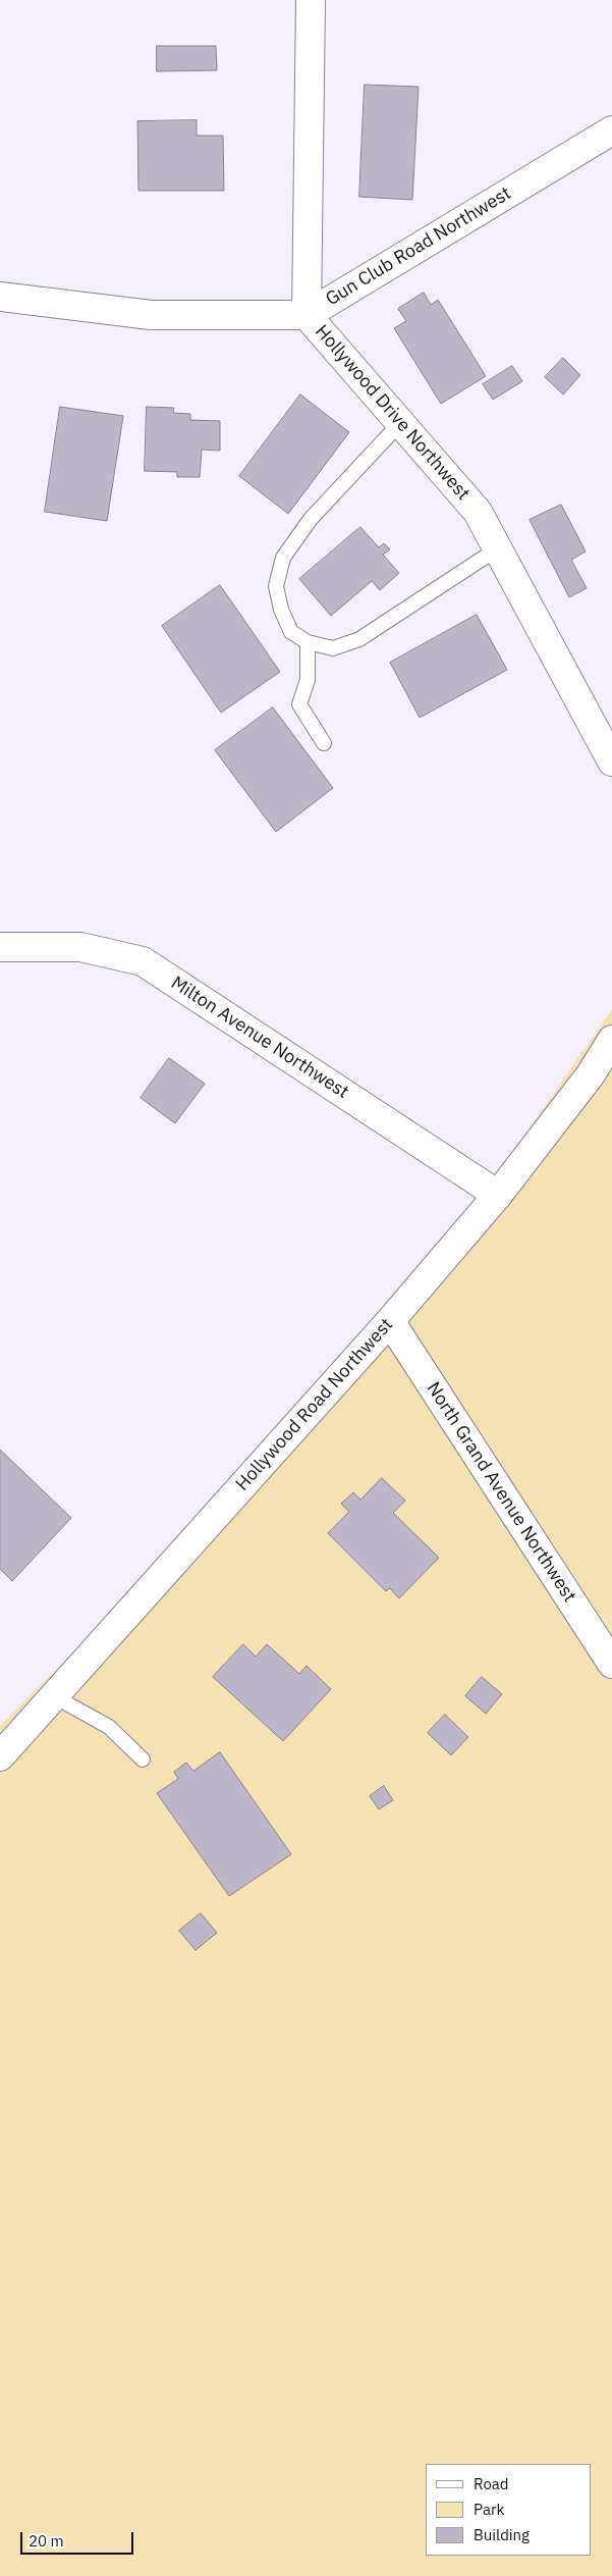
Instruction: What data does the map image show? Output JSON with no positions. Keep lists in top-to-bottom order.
{
  "streets": {
    "street": [
      "Gun Club Road Northwest",
      "Hollywood Drive Northwest",
      "Milton Avenue Northwest",
      "Hollywood Road Northwest",
      "North Grand Avenue Northwest"
    ]
  },
  "crossings": [
    ["Gun Club Road Northwest", "Hollywood Drive Northwest"],
    ["Milton Avenue Northwest", "Hollywood Road Northwest"],
    ["Hollywood Road Northwest", "North Grand Avenue Northwest"]
  ],
  "legend": ["Road", "Park", "Building"],
  "scale_bar": "20 m"
}
